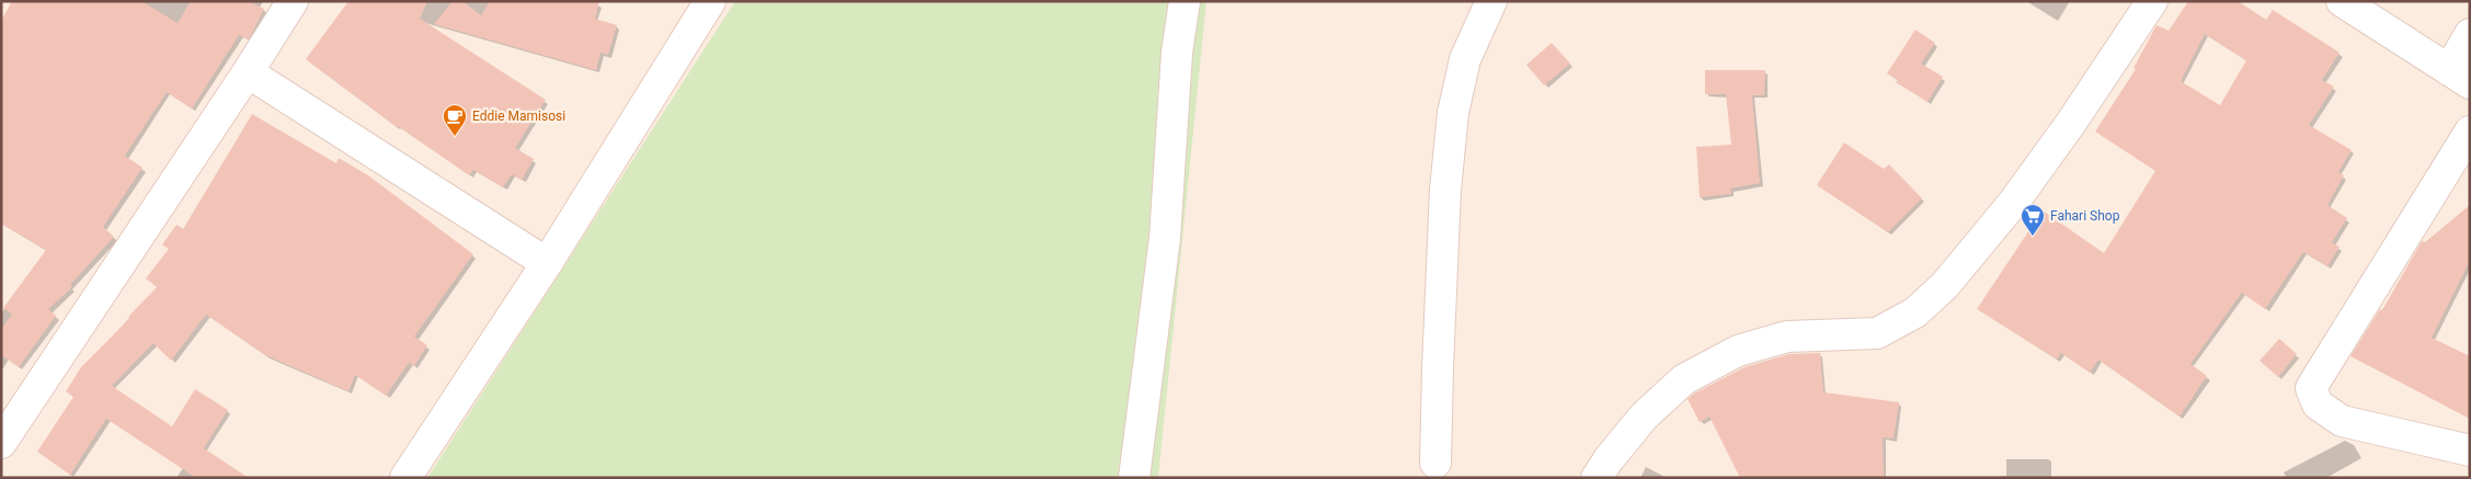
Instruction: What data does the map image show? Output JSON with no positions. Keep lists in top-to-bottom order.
{
  "places": {
    "cafe": ["Eddie Mamisosi"],
    "supermarket": ["Fahari Shop"]
  }
}
